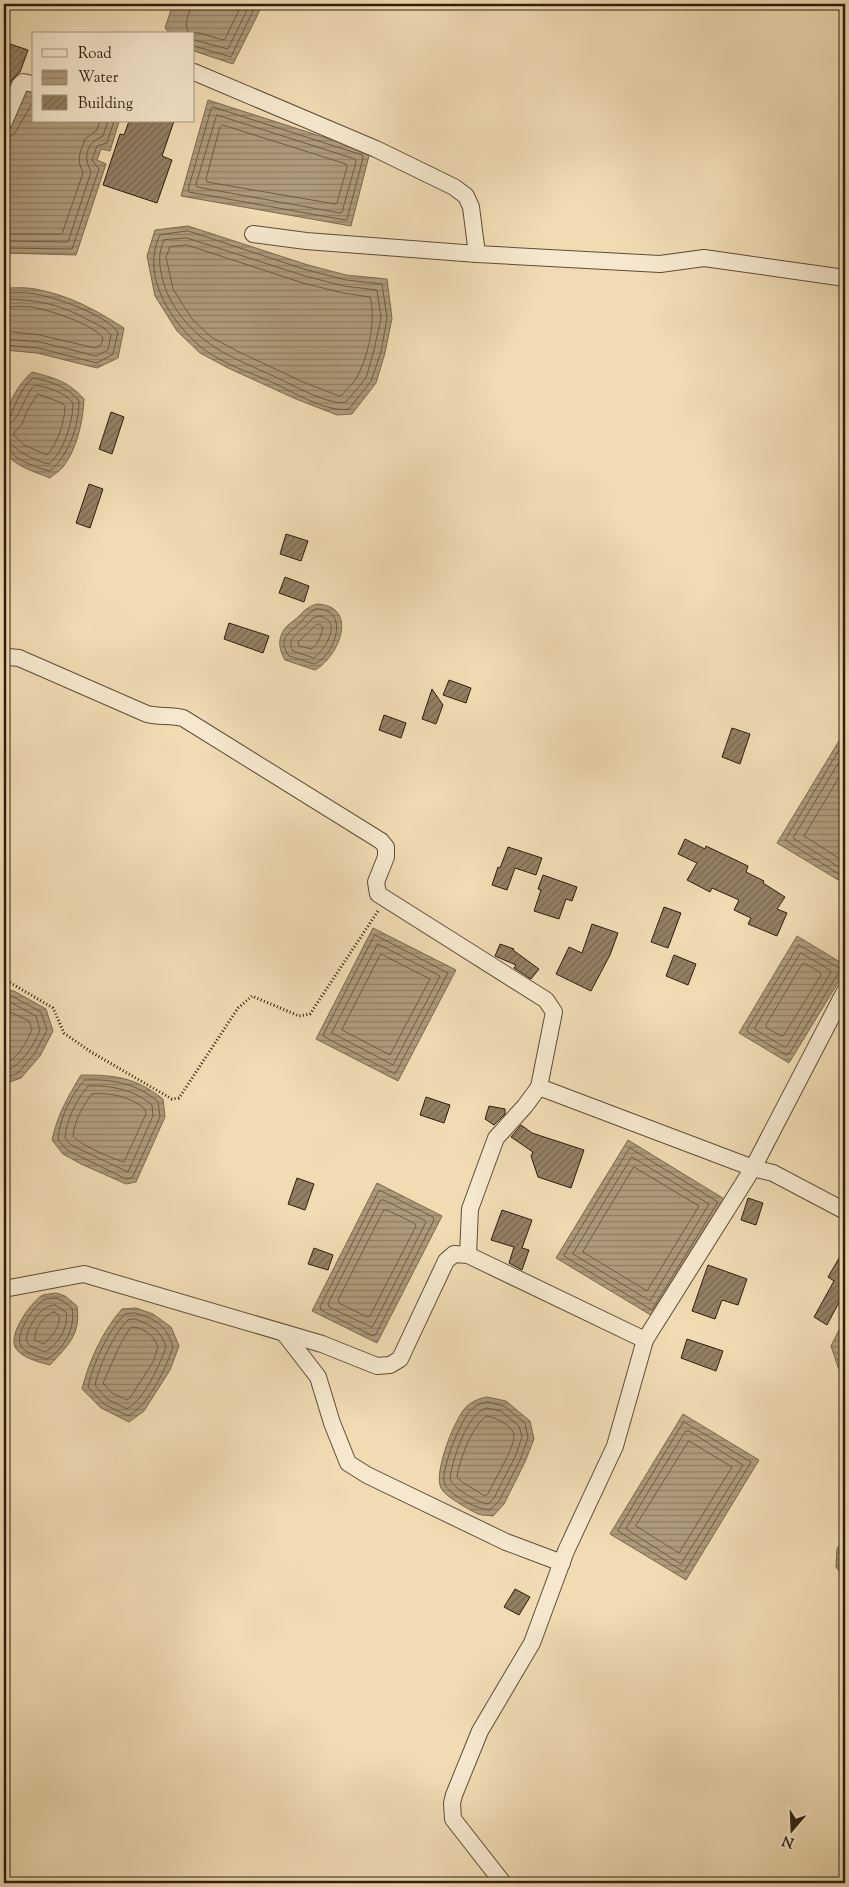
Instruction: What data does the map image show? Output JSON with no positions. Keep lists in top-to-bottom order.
{
  "legend": ["Road", "Water", "Building"],
  "north": "bottom"
}
